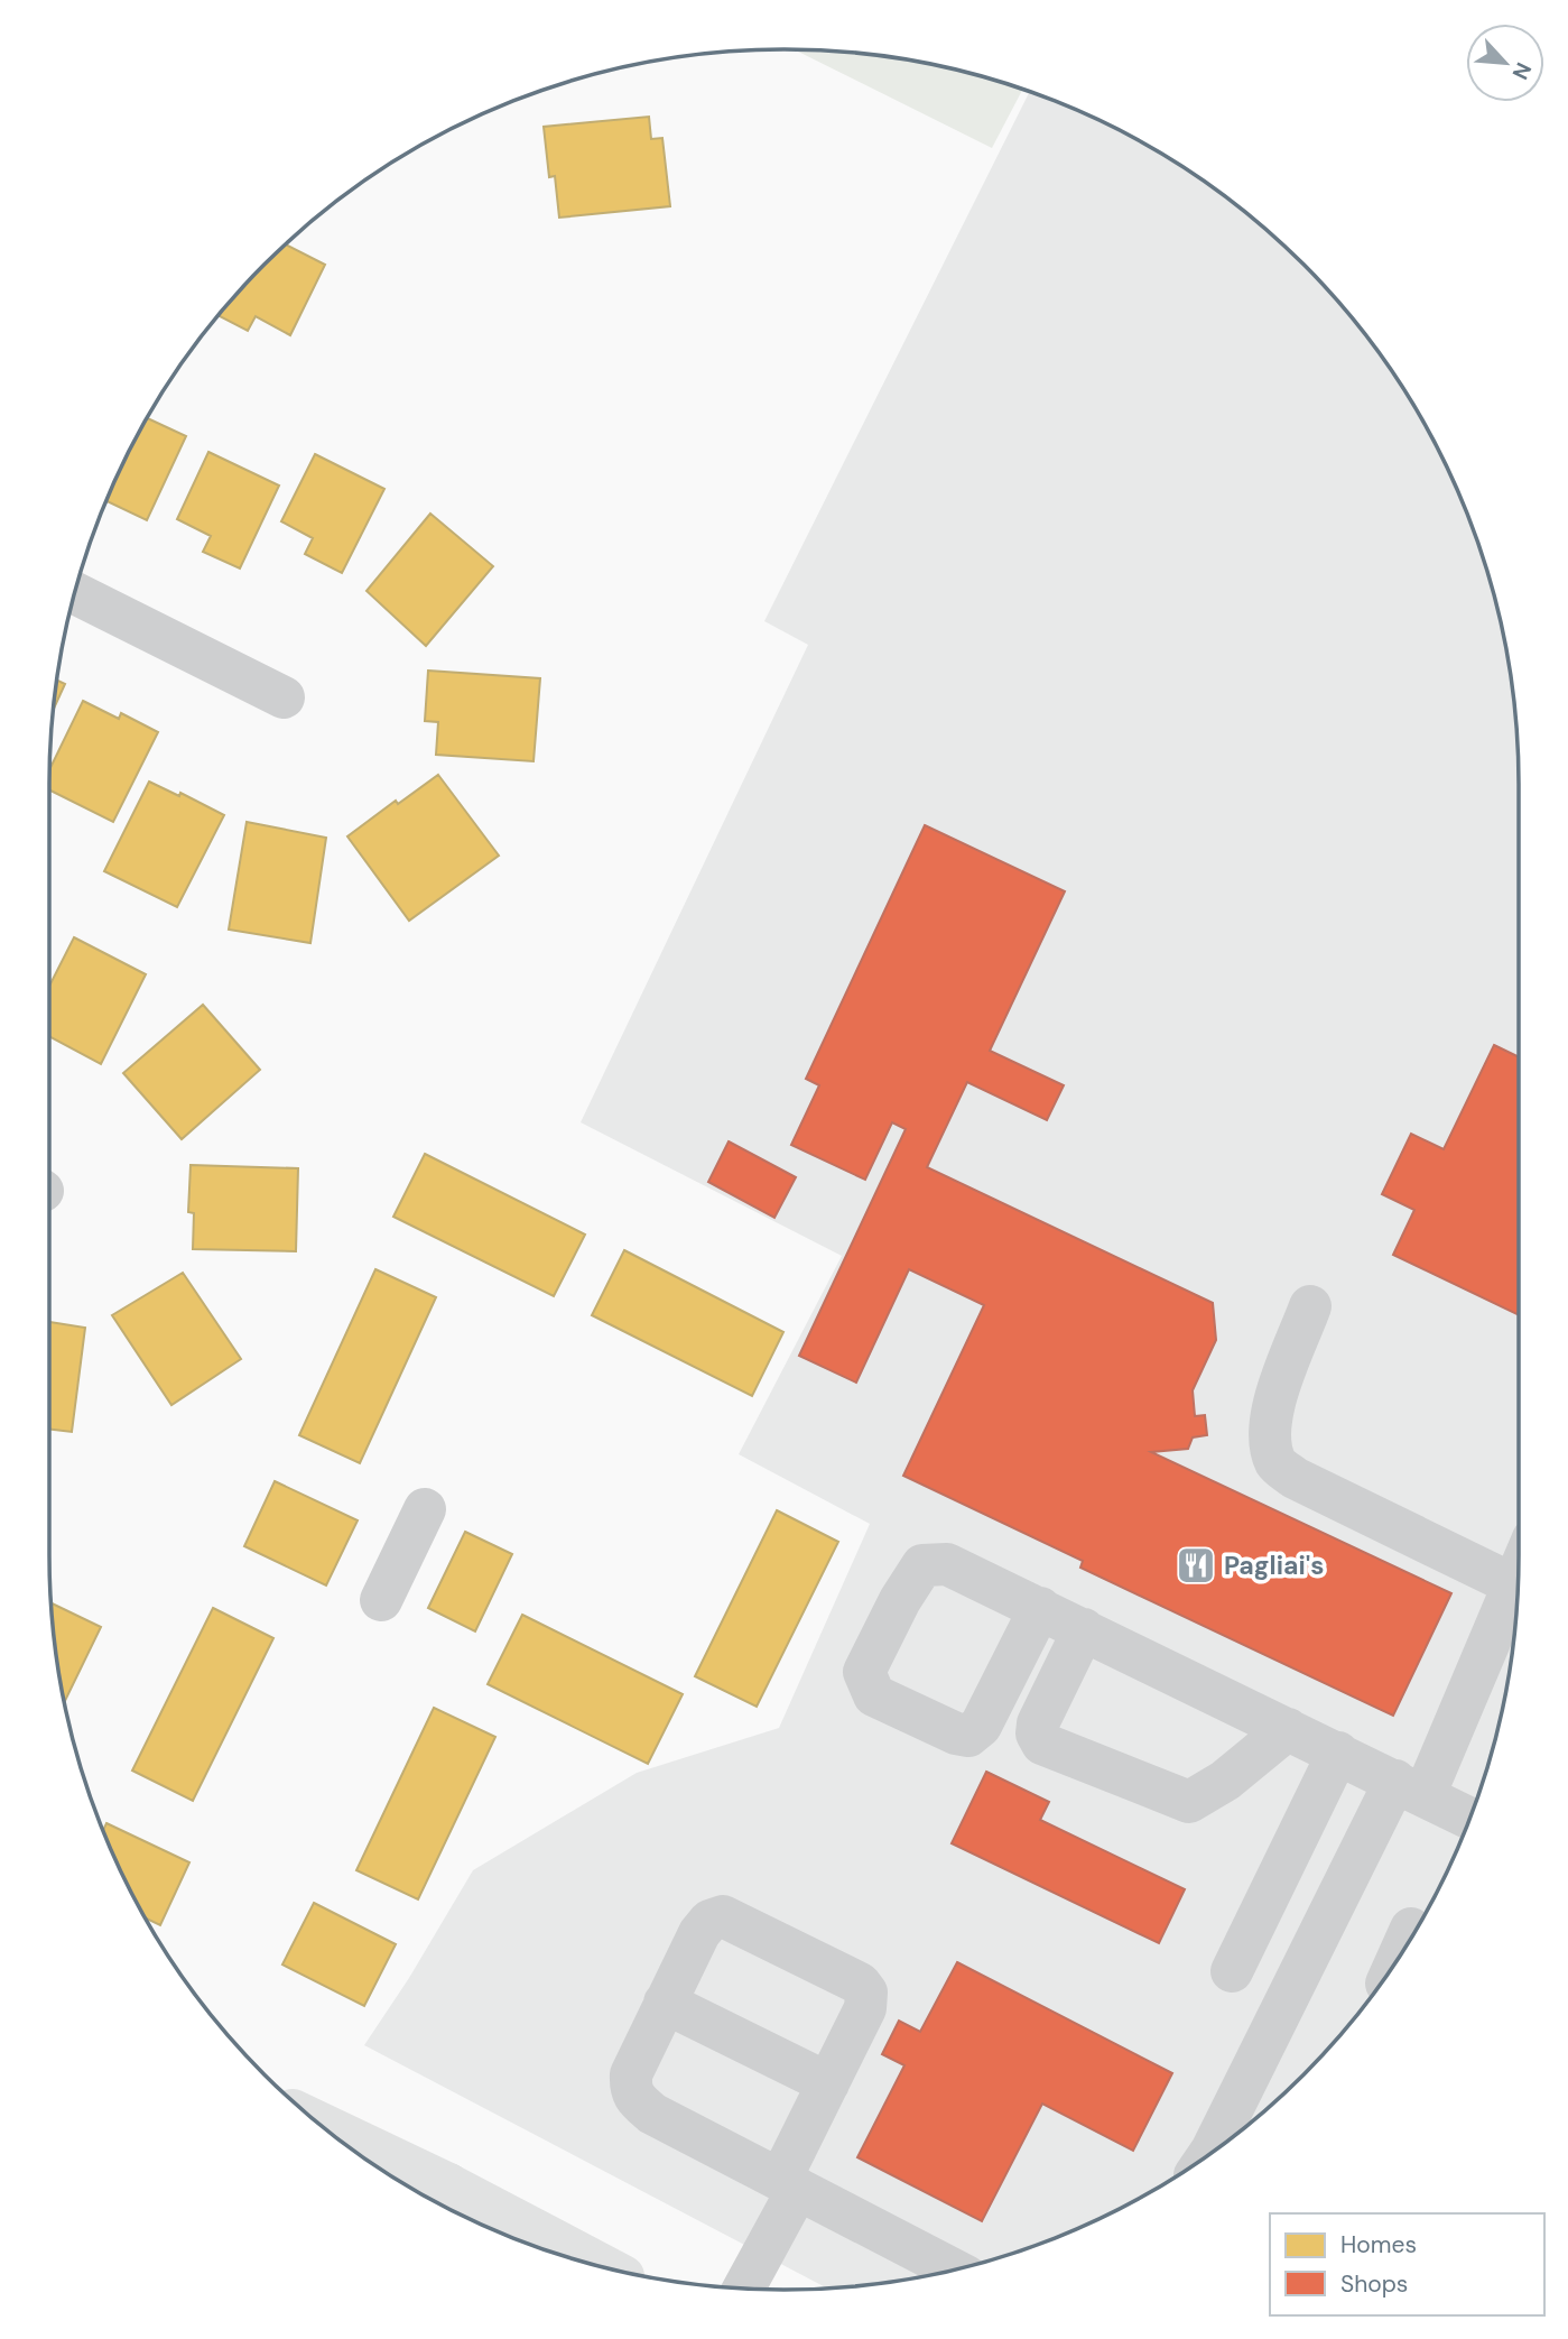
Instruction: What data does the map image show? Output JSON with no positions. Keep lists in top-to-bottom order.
{
  "places": {
    "restaurant": ["Pagliai's"]
  },
  "legend": ["Homes", "Shops"],
  "north": "bottom right"
}
